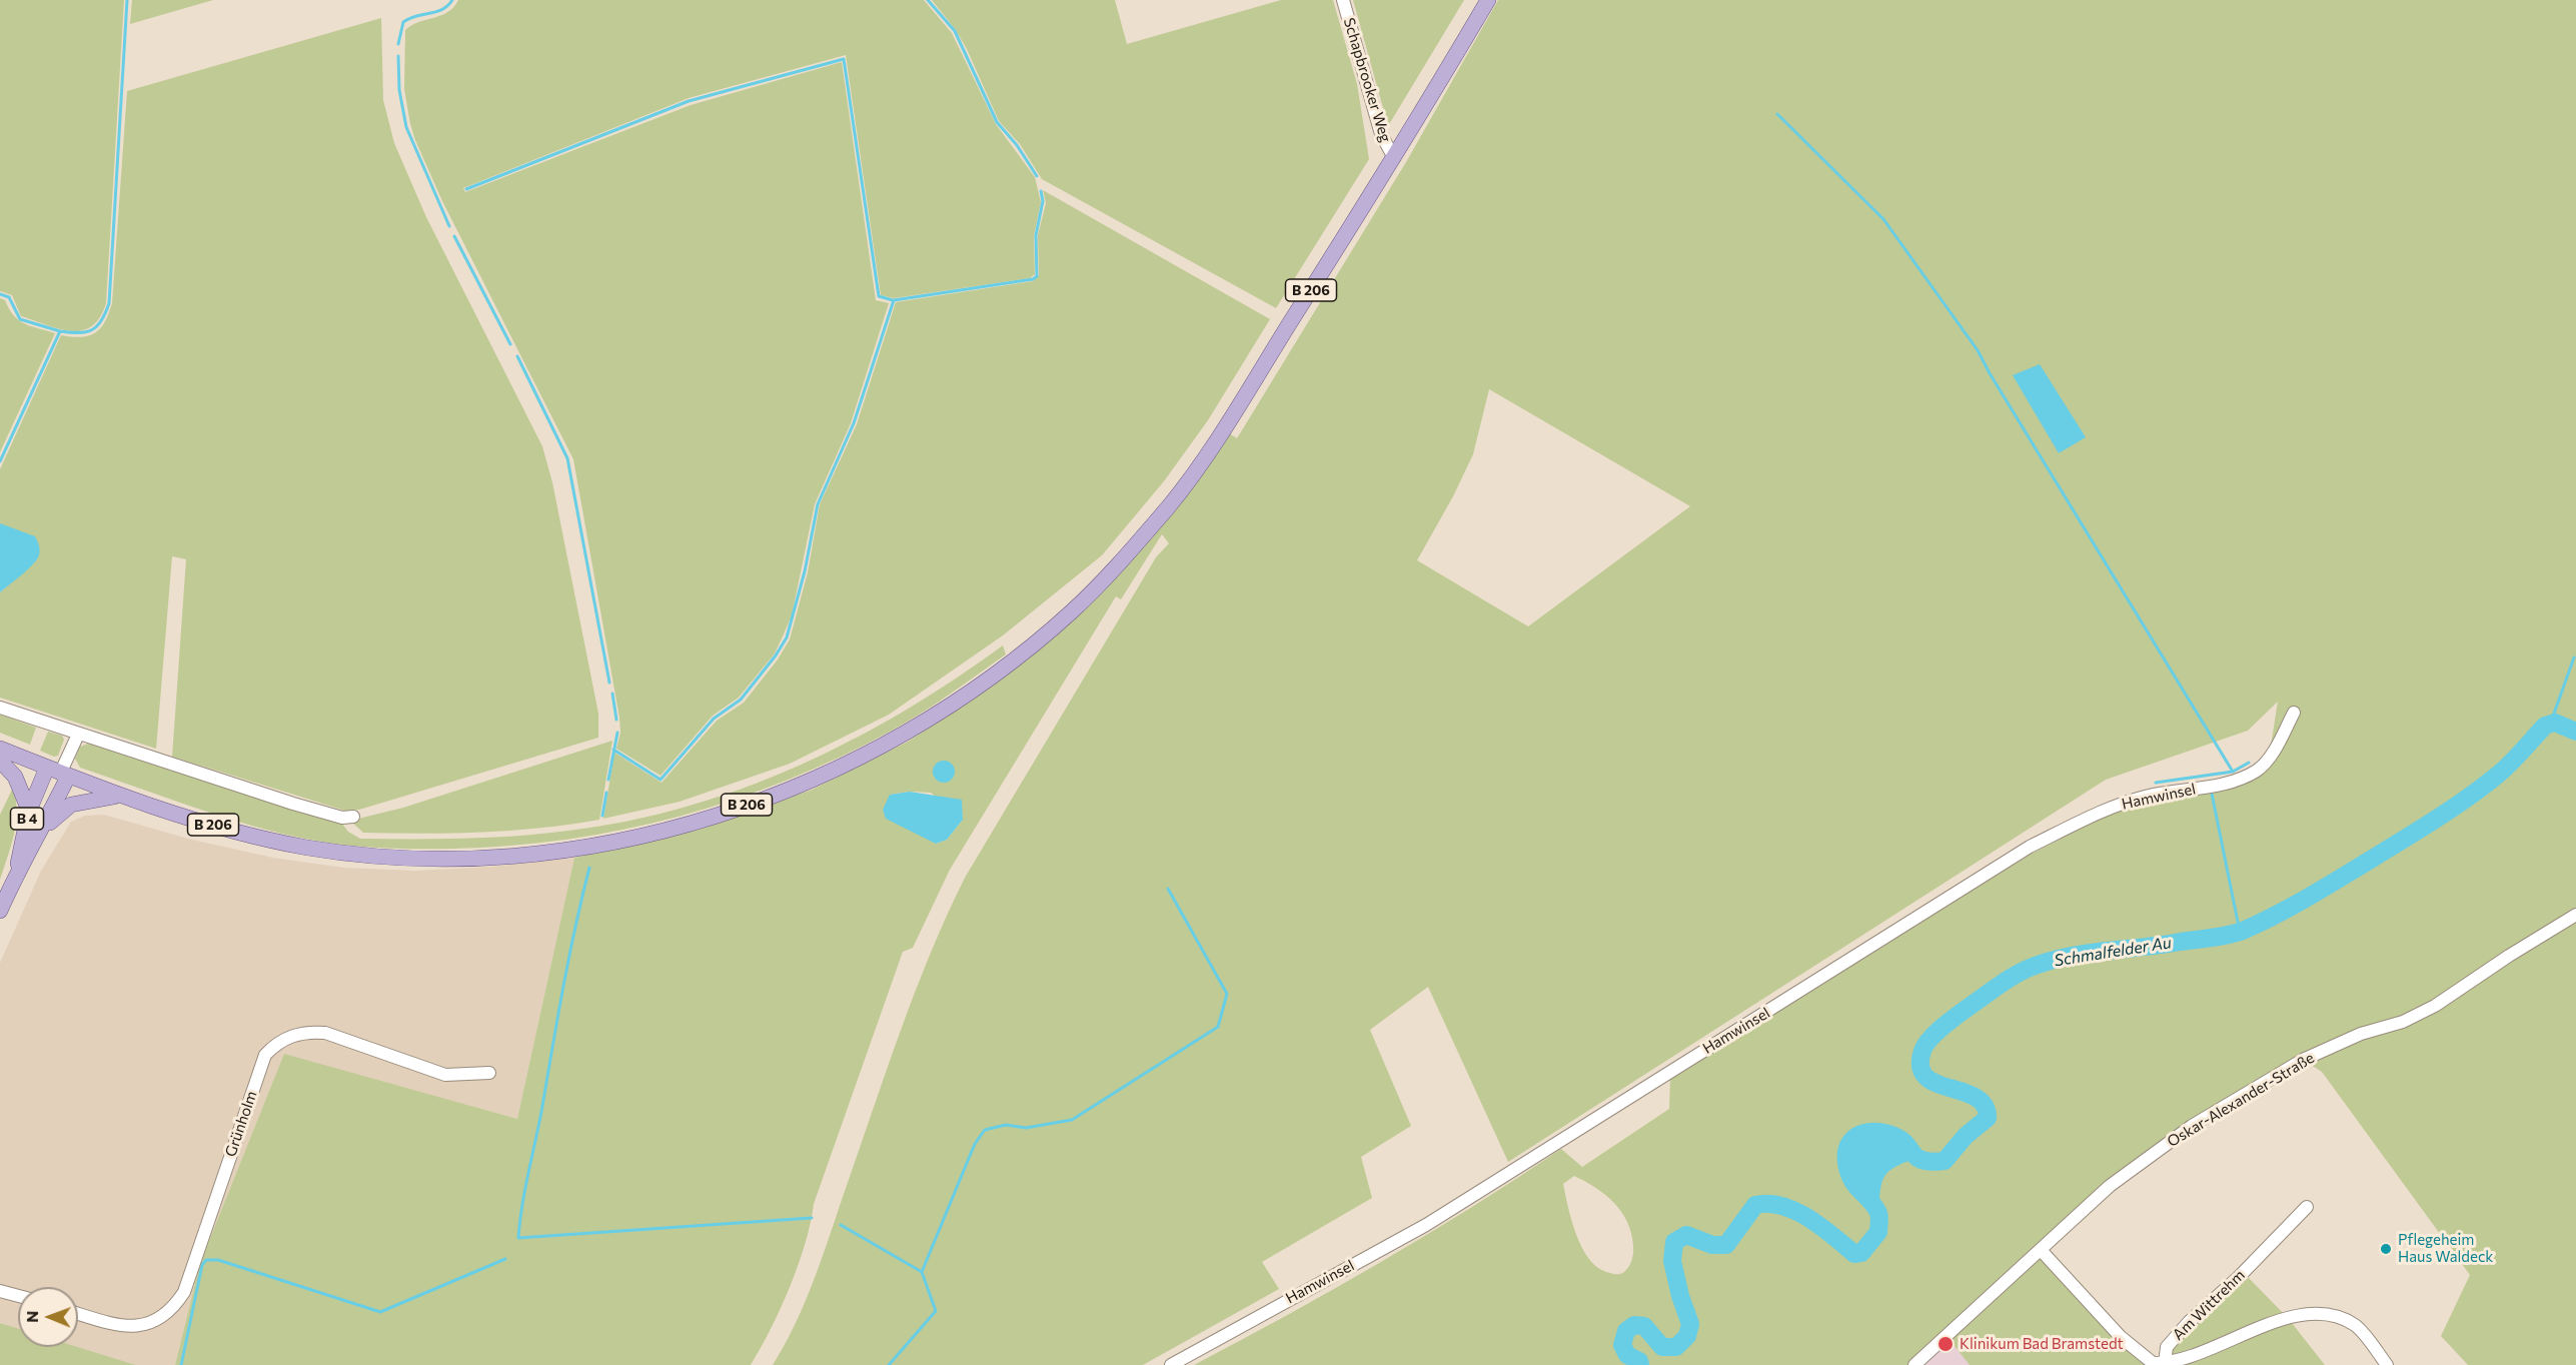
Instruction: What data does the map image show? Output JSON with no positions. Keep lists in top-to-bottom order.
{
  "streets": {
    "main road": ["B 206", "B 4"],
    "street": [
      "Schapbrooker Weg",
      "Hamwinsel",
      "Oskar-Alexander-Straße",
      "Grünholm",
      "Am Wittrehm"
    ]
  },
  "crossings": [
    ["Schapbrooker Weg", "B 206"],
    ["B 206", "B 4"]
  ],
  "water": ["Schmalfelder Au"],
  "places": ["Pflegeheim Haus Waldeck", "Klinikum Bad Bramstedt"],
  "north": "left"
}
